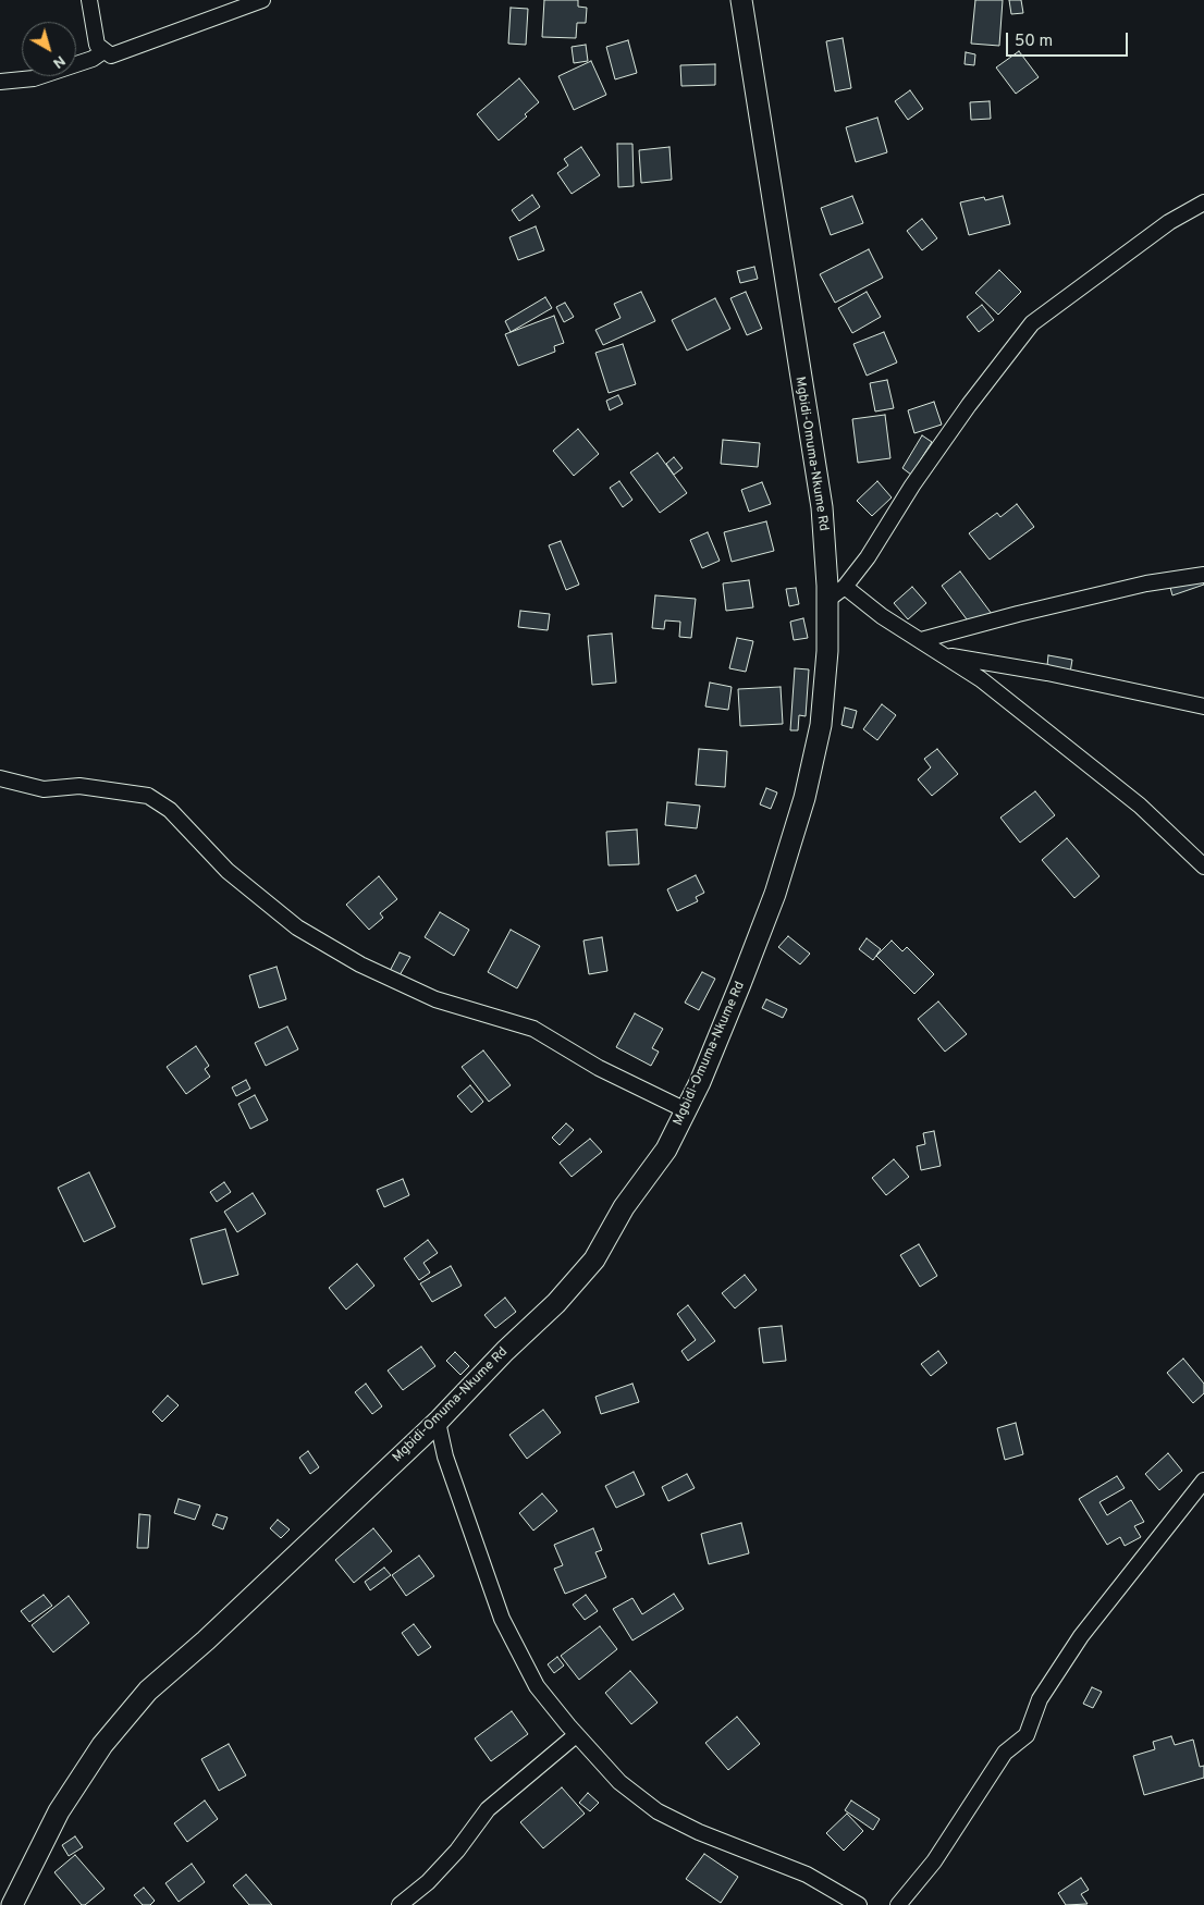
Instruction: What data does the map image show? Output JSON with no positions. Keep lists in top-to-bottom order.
{
  "streets": {
    "street": ["Mgbidi-Omuma-Nkume Rd"]
  },
  "scale_bar": "50 m",
  "north": "bottom right"
}
